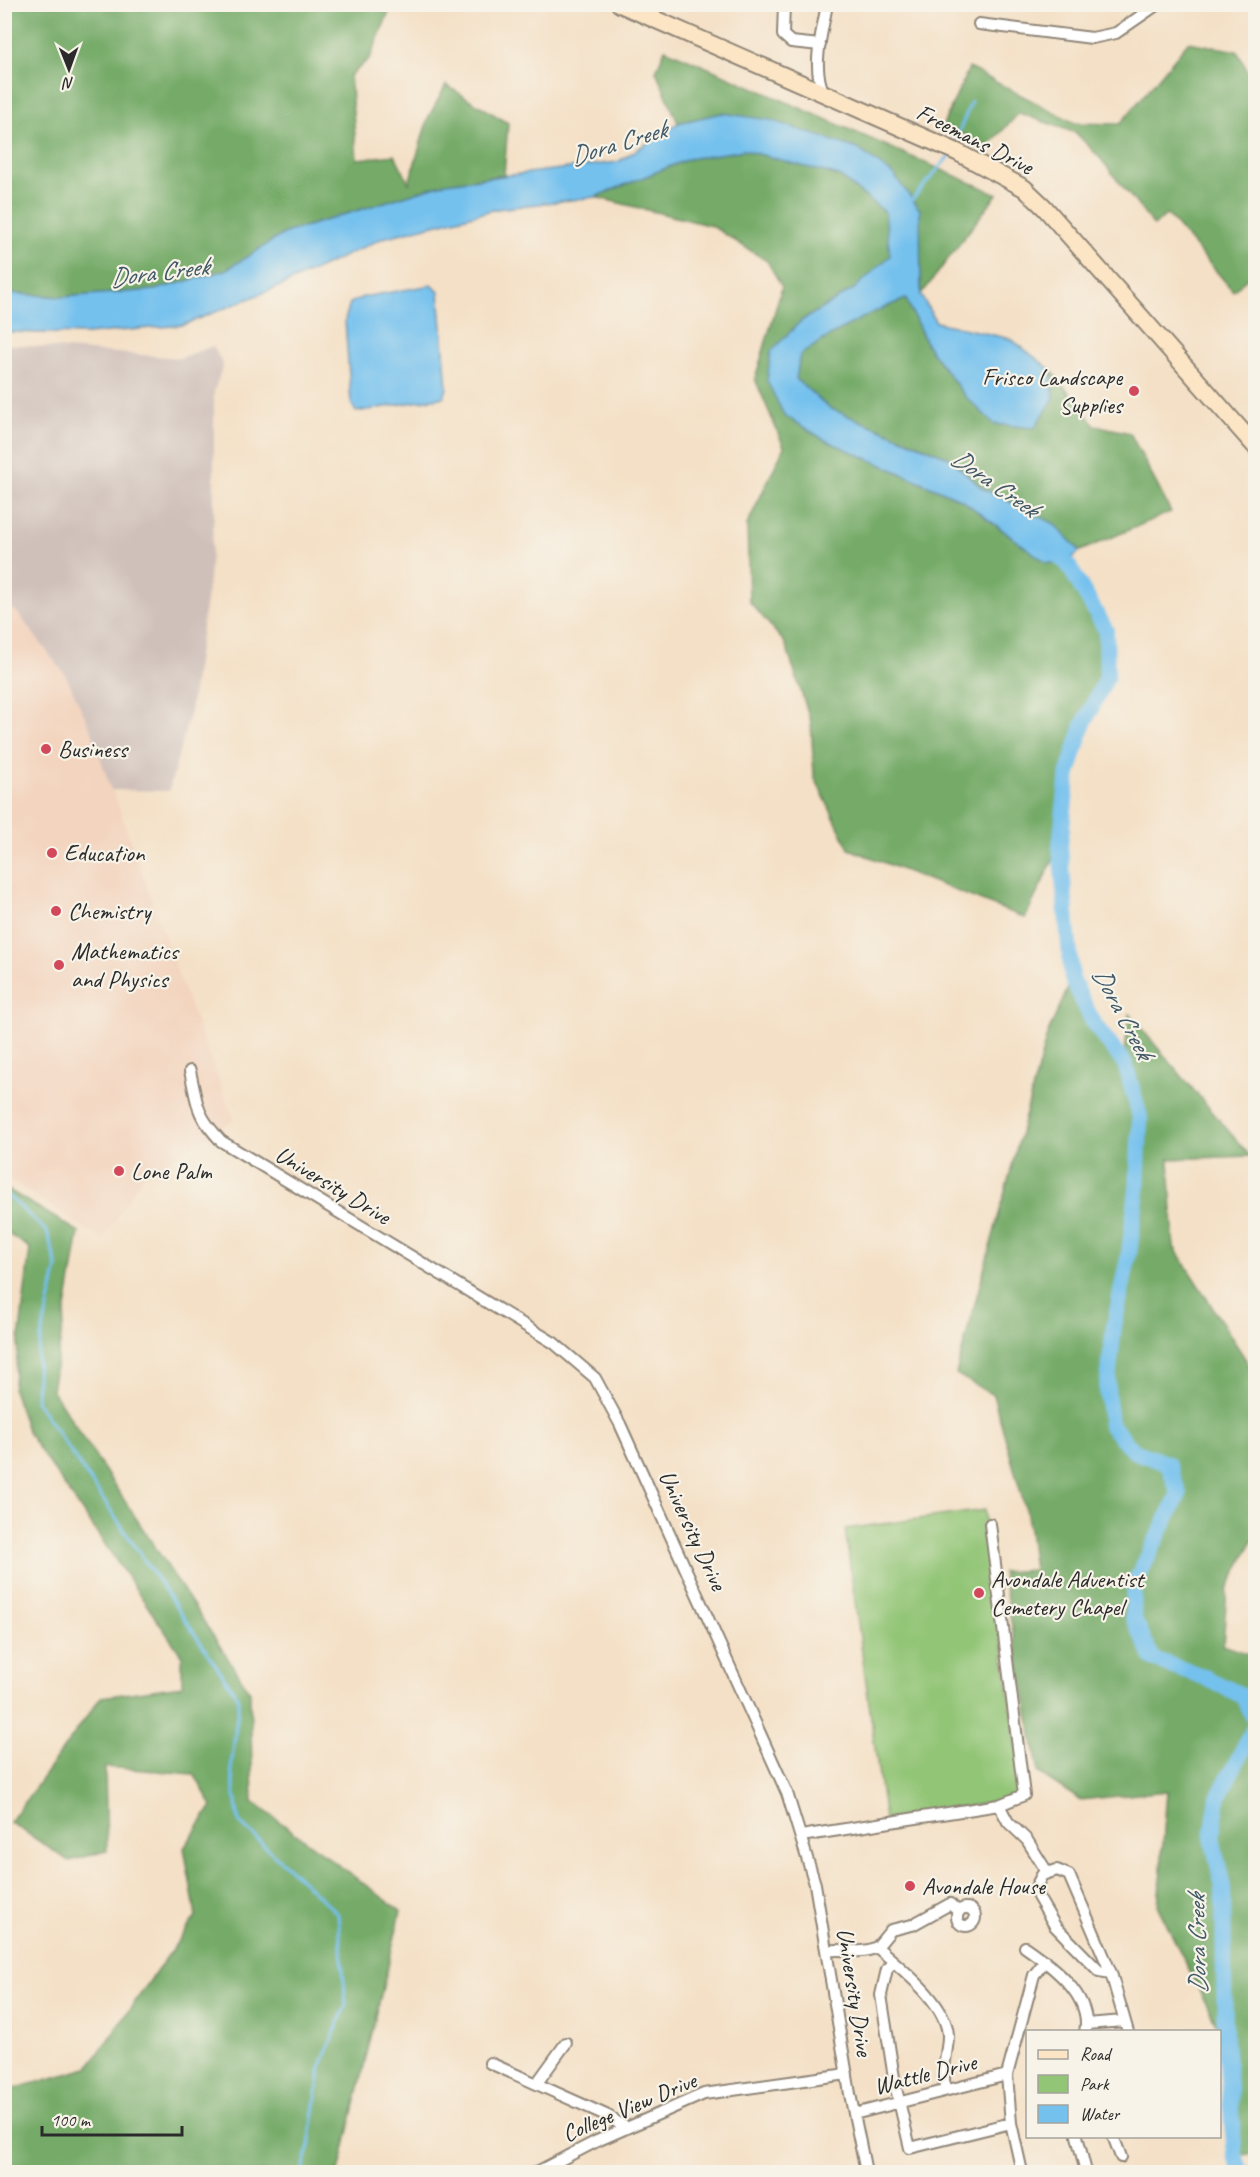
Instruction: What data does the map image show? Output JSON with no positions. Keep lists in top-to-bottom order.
{
  "streets": {
    "main road": ["Freemans Drive"],
    "street": ["University Drive", "Wattle Drive", "College View Drive"]
  },
  "crossings": [
    ["University Drive", "Wattle Drive"],
    ["University Drive", "College View Drive"]
  ],
  "water": ["Dora Creek"],
  "places": [
    "Frisco Landscape Supplies",
    "Business",
    "Education",
    "Chemistry",
    "Mathematics and Physics",
    "Lone Palm",
    "Avondale Adventist Cemetery Chapel",
    "Avondale House"
  ],
  "legend": ["Road", "Park", "Water"],
  "scale_bar": "100 m",
  "north": "bottom"
}
